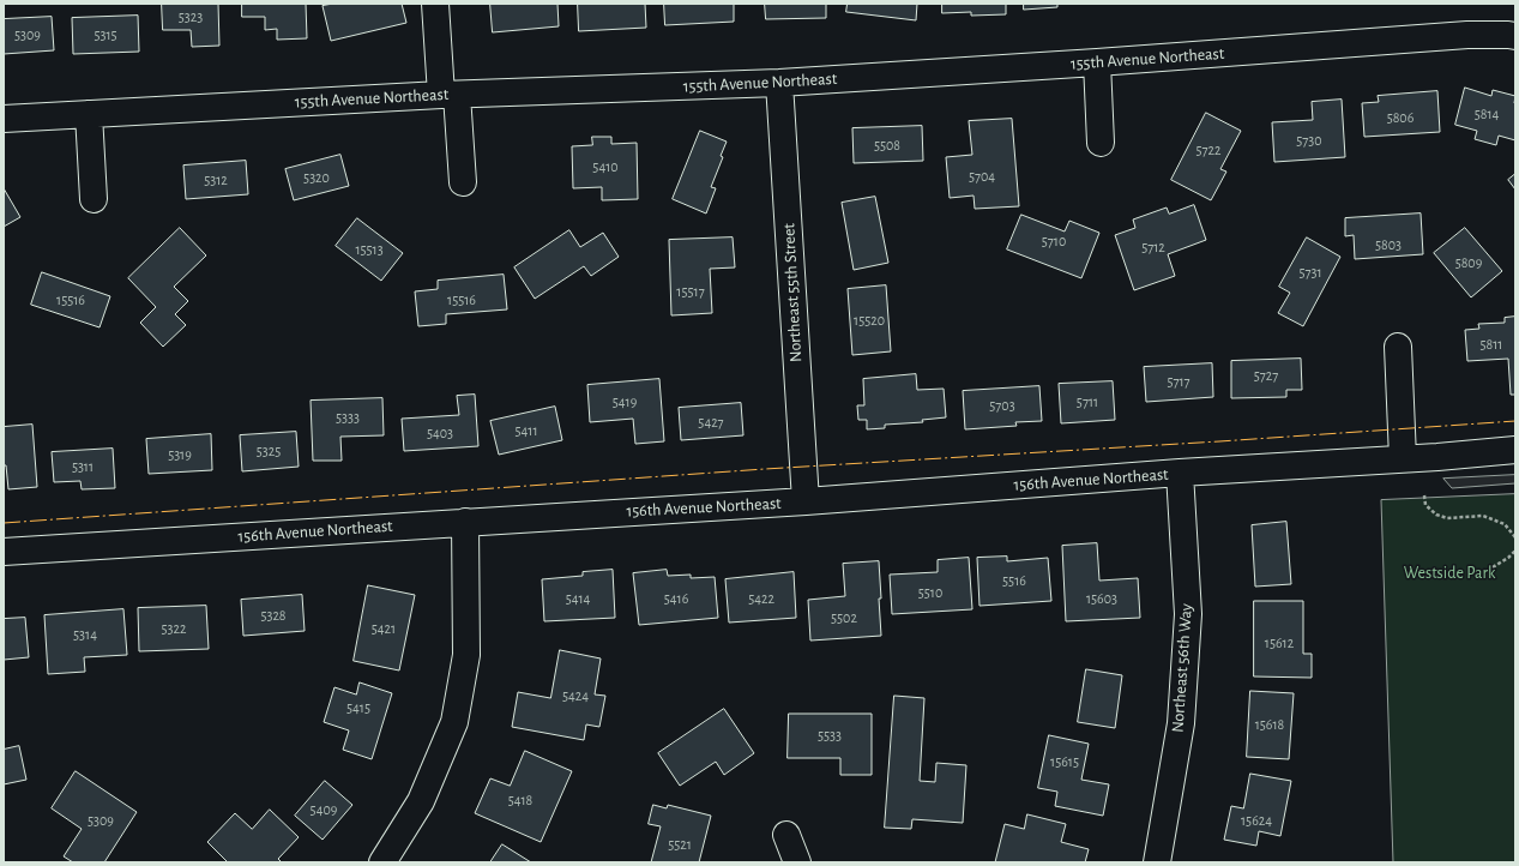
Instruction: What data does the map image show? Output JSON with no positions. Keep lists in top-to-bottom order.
{
  "streets": {
    "street": [
      "155th Avenue Northeast",
      "Northeast 55th Street",
      "156th Avenue Northeast",
      "Northeast 56th Way"
    ]
  },
  "crossings": [
    ["155th Avenue Northeast", "Northeast 55th Street"],
    ["Northeast 55th Street", "156th Avenue Northeast"],
    ["156th Avenue Northeast", "Northeast 56th Way"]
  ],
  "parks": ["Westside Park"],
  "house_numbers": [
    "5323",
    "5309",
    "5315",
    "5814",
    "5806",
    "5730",
    "5508",
    "5722",
    "5410",
    "5704",
    "5320",
    "5312",
    "5710",
    "5803",
    "5712",
    "15513",
    "5809",
    "5731",
    "15517",
    "15516",
    "15516",
    "15520",
    "5811",
    "5727",
    "5717",
    "5419",
    "5711",
    "5703",
    "5333",
    "5427",
    "5411",
    "5403",
    "5325",
    "5319",
    "5311",
    "5516",
    "5510",
    "5414",
    "5416",
    "5422",
    "15603",
    "5328",
    "5502",
    "5322",
    "5421",
    "5314",
    "15612",
    "5424",
    "5415",
    "15618",
    "5533",
    "15615",
    "5418",
    "5409",
    "5309",
    "15624",
    "5521"
  ]
}
